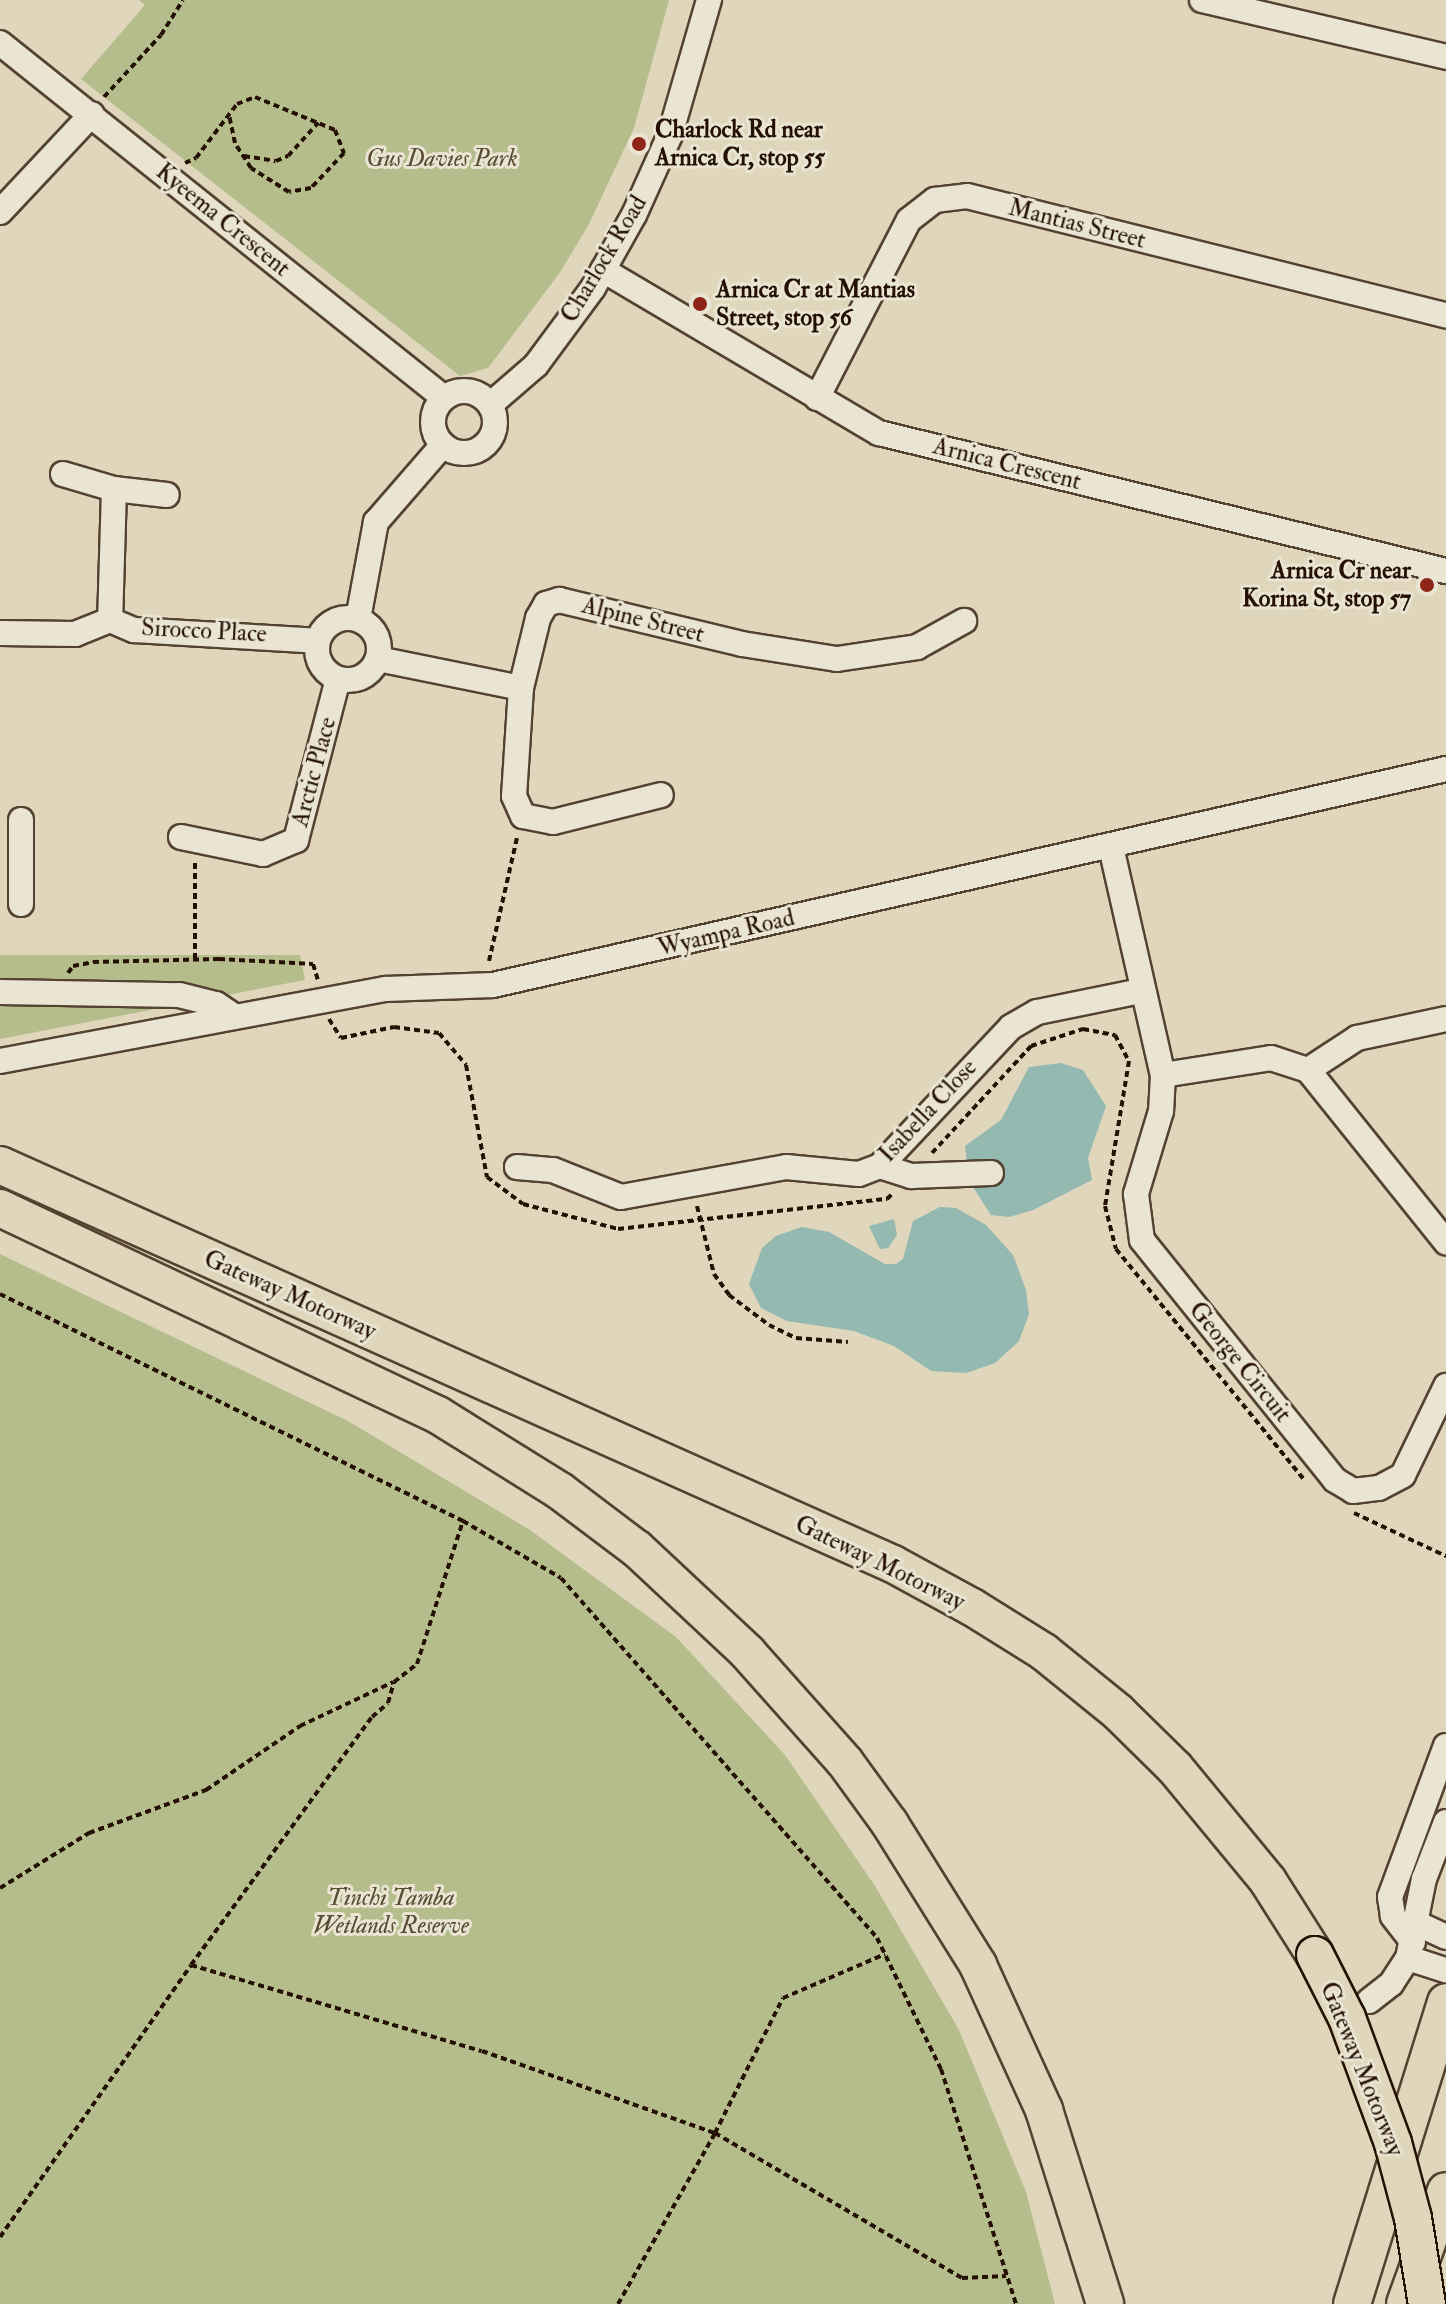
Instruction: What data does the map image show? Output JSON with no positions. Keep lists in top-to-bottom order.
{
  "streets": {
    "highway": ["Gateway Motorway"],
    "street": [
      "Kyeema Crescent",
      "Mantias Street",
      "Charlock Road",
      "Arnica Crescent",
      "Alpine Street",
      "Sirocco Place",
      "Arctic Place",
      "Wyampa Road",
      "Isabella Close",
      "George Circuit"
    ]
  },
  "crossings": [
    ["Kyeema Crescent", "Charlock Road"],
    ["Mantias Street", "Arnica Crescent"],
    ["Charlock Road", "Arnica Crescent"],
    ["Sirocco Place", "Arctic Place"],
    ["Wyampa Road", "George Circuit"],
    ["Isabella Close", "George Circuit"]
  ],
  "parks": ["Gus Davies Park", "Tinchi Tamba Wetlands Reserve"],
  "places": ["Charlock Rd near Arnica Cr, stop 55", "Arnica Cr at Mantias Street, stop 56", "Arnica Cr near Korina St, stop 57"]
}
